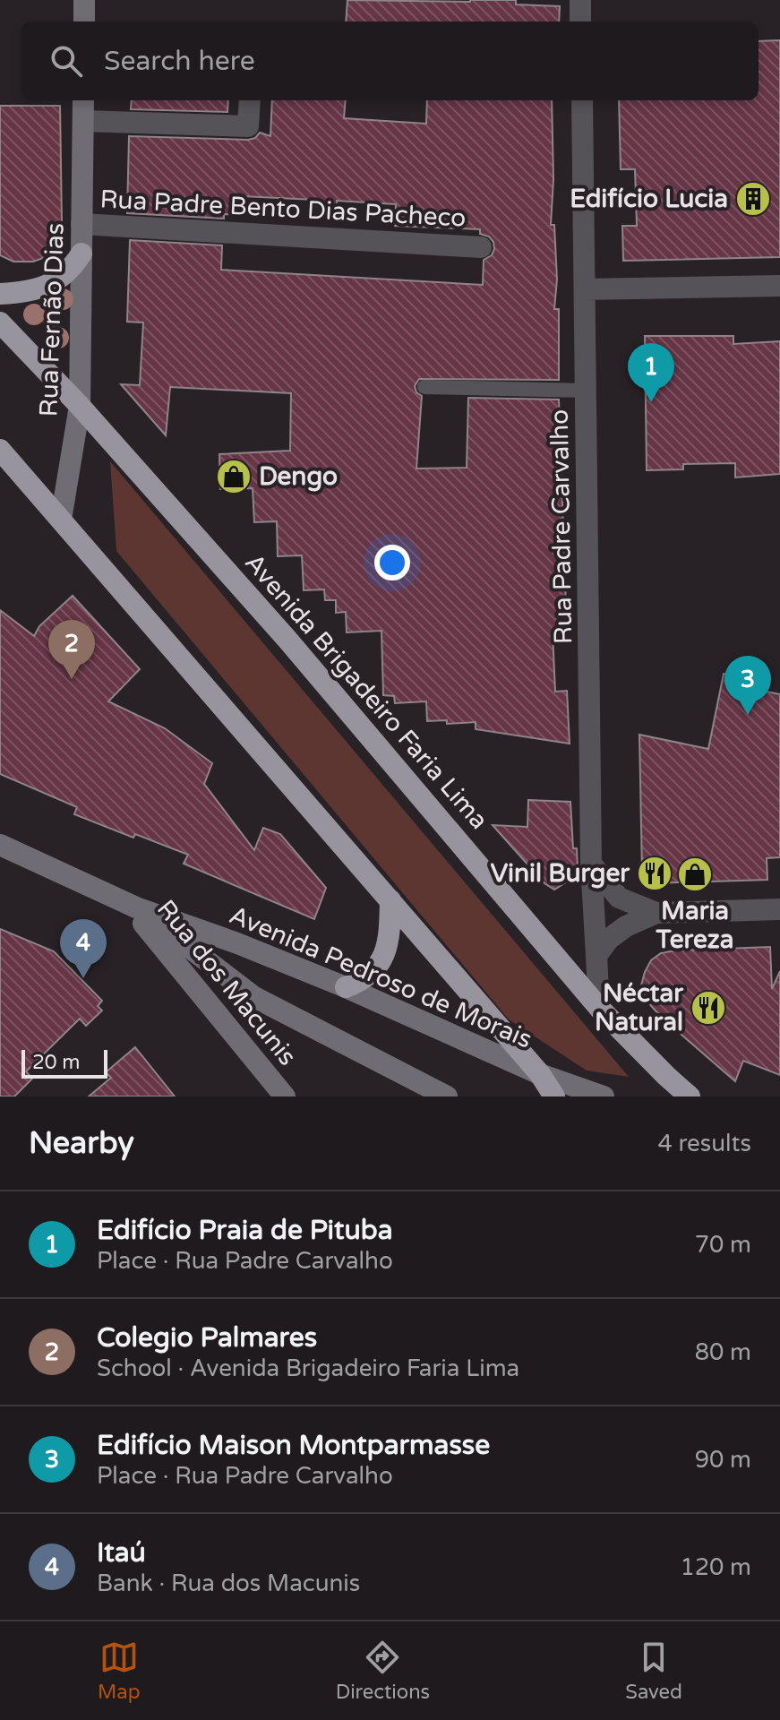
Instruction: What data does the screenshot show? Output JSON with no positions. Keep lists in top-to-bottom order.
{
  "streets": {
    "highway": ["Avenida Brigadeiro Faria Lima"],
    "main road": ["Rua Fernão Dias", "Avenida Pedroso de Morais", "Rua dos Macunis"],
    "street": ["Rua Padre Bento Dias Pacheco", "Rua Padre Carvalho"]
  },
  "crossings": [
    ["Rua Padre Bento Dias Pacheco", "Rua Fernão Dias"],
    ["Rua Fernão Dias", "Avenida Brigadeiro Faria Lima"],
    ["Rua Padre Carvalho", "Avenida Brigadeiro Faria Lima"],
    ["Avenida Pedroso de Morais", "Rua dos Macunis"]
  ],
  "places": {
    "building": ["Edifício Lucia"],
    "shop": ["Dengo", "Maria Tereza"],
    "restaurant": ["Vinil Burger", "Néctar Natural"]
  },
  "scale_bar": "20 m",
  "page": {
    "search": "Search here",
    "pins": [
      "1",
      "2",
      "3",
      "4"
    ],
    "scale": "20 m",
    "heading": ["Nearby", "4 results"],
    "list": [
      {
        "mark": "1",
        "name": "Edifício Praia de Pituba",
        "note": "Place · Rua Padre Carvalho",
        "value": "70 m"
      },
      {
        "mark": "2",
        "name": "Colegio Palmares",
        "note": "School · Avenida Brigadeiro Faria Lima",
        "value": "80 m"
      },
      {
        "mark": "3",
        "name": "Edifício Maison Montparmasse",
        "note": "Place · Rua Padre Carvalho",
        "value": "90 m"
      },
      {
        "mark": "4",
        "name": "Itaú",
        "note": "Bank · Rua dos Macunis",
        "value": "120 m"
      }
    ],
    "nav": ["Map", "Directions", "Saved"]
  }
}
